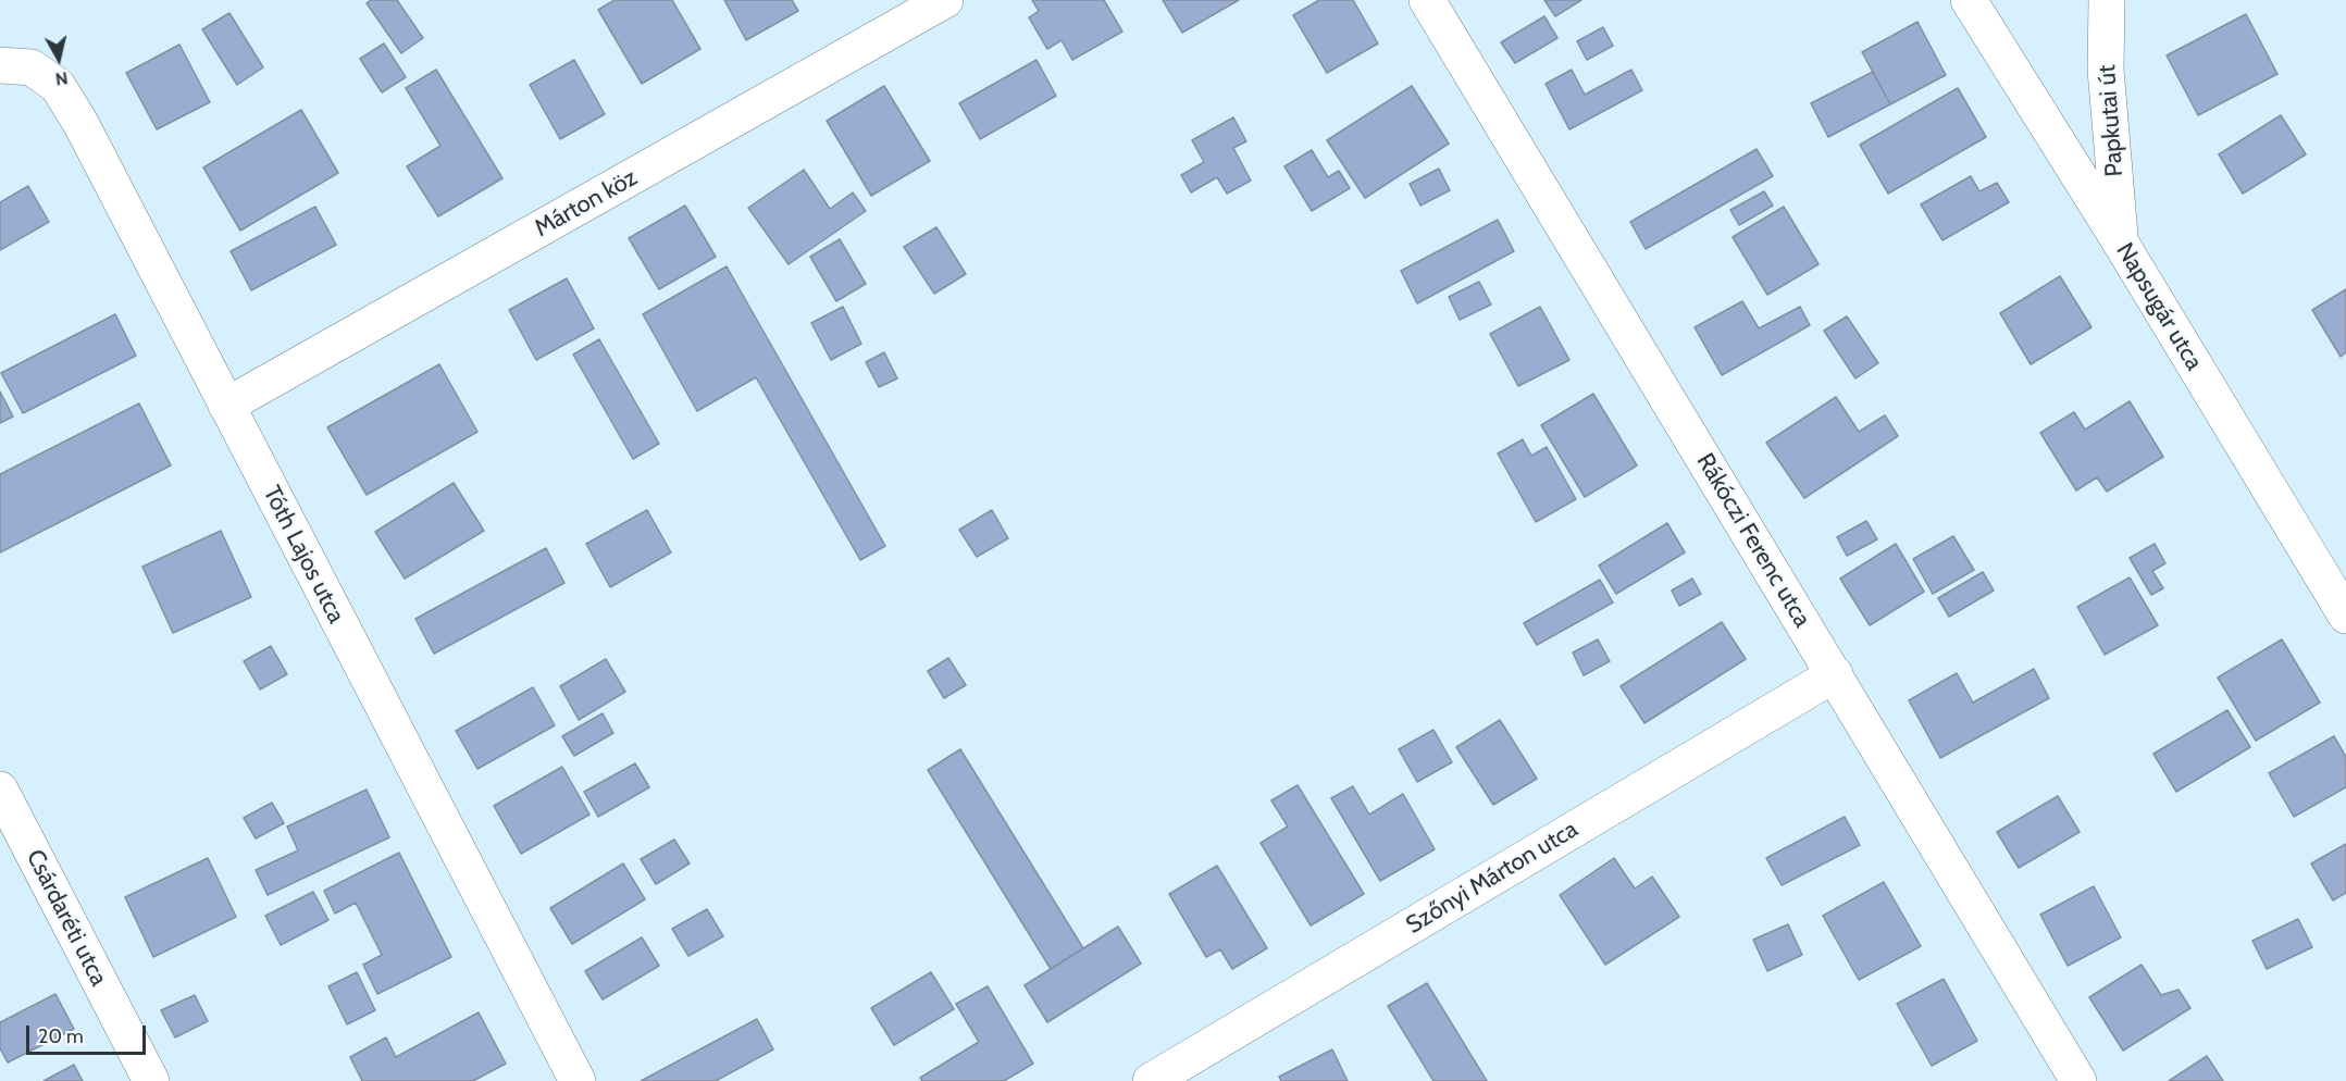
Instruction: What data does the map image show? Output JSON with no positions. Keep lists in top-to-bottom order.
{
  "streets": {
    "street": [
      "Papkutai út",
      "Márton köz",
      "Napsugár utca",
      "Rákóczi Ferenc utca",
      "Tóth Lajos utca",
      "Szőnyi Márton utca",
      "Csárdaréti utca"
    ]
  },
  "crossings": [
    ["Papkutai út", "Napsugár utca"],
    ["Márton köz", "Tóth Lajos utca"],
    ["Rákóczi Ferenc utca", "Szőnyi Márton utca"]
  ],
  "scale_bar": "20 m",
  "north": "bottom"
}
